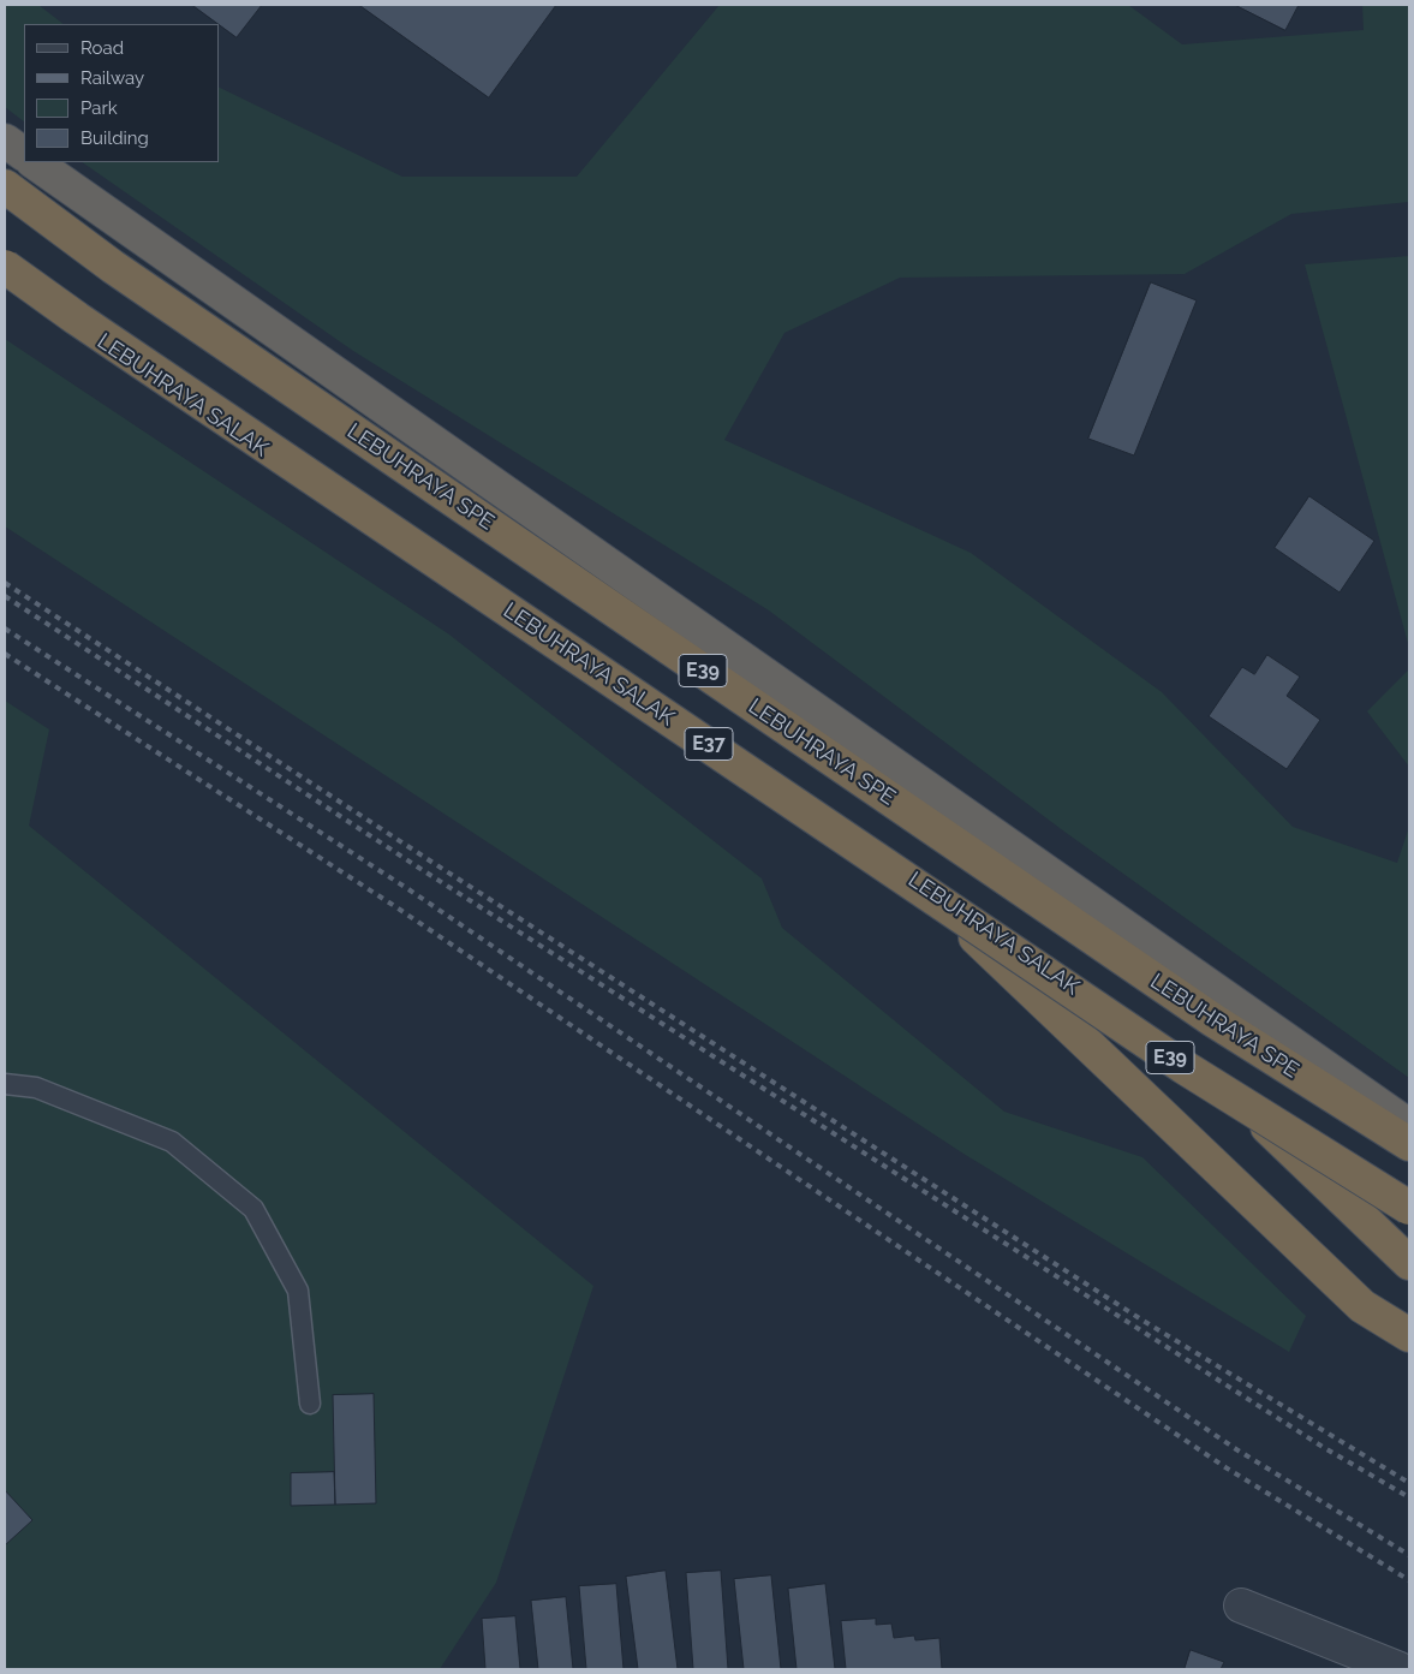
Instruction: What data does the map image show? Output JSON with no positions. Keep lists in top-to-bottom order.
{
  "streets": {
    "highway": [
      "LEBUHRAYA SALAK",
      "LEBUHRAYA SPE",
      "E39",
      "E37"
    ]
  },
  "legend": [
    "Road",
    "Railway",
    "Park",
    "Building"
  ]
}
